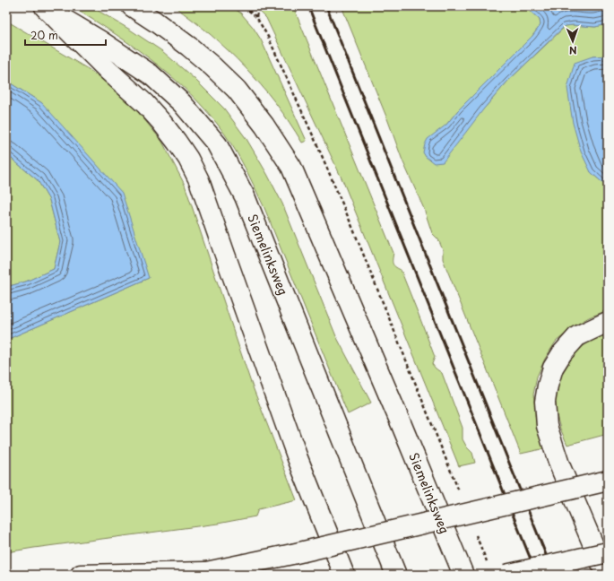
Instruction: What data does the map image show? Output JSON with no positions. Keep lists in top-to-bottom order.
{
  "streets": {
    "main road": ["Siemelinksweg"]
  },
  "scale_bar": "20 m",
  "north": "bottom"
}
